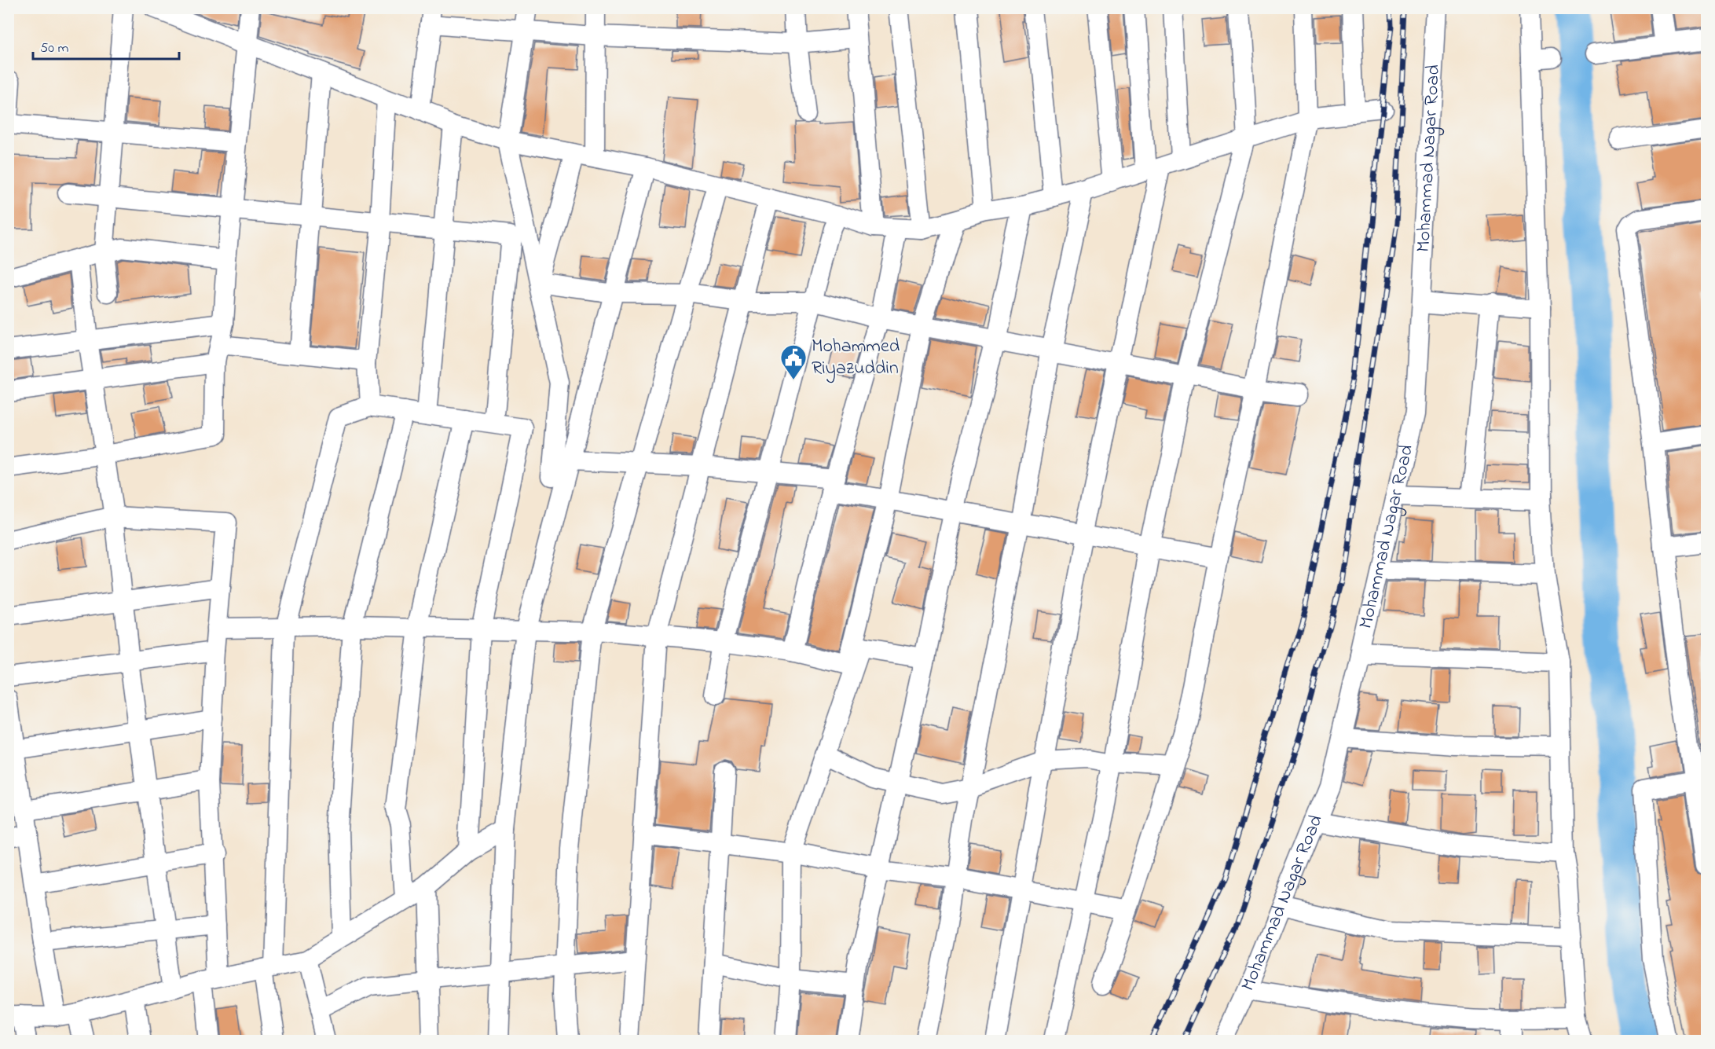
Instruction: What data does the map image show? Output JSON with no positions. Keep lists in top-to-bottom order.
{
  "streets": {
    "street": ["Mohammad Nagar Road"]
  },
  "places": {
    "public building": ["Mohammed Riyazuddin"]
  },
  "scale_bar": "50 m"
}
